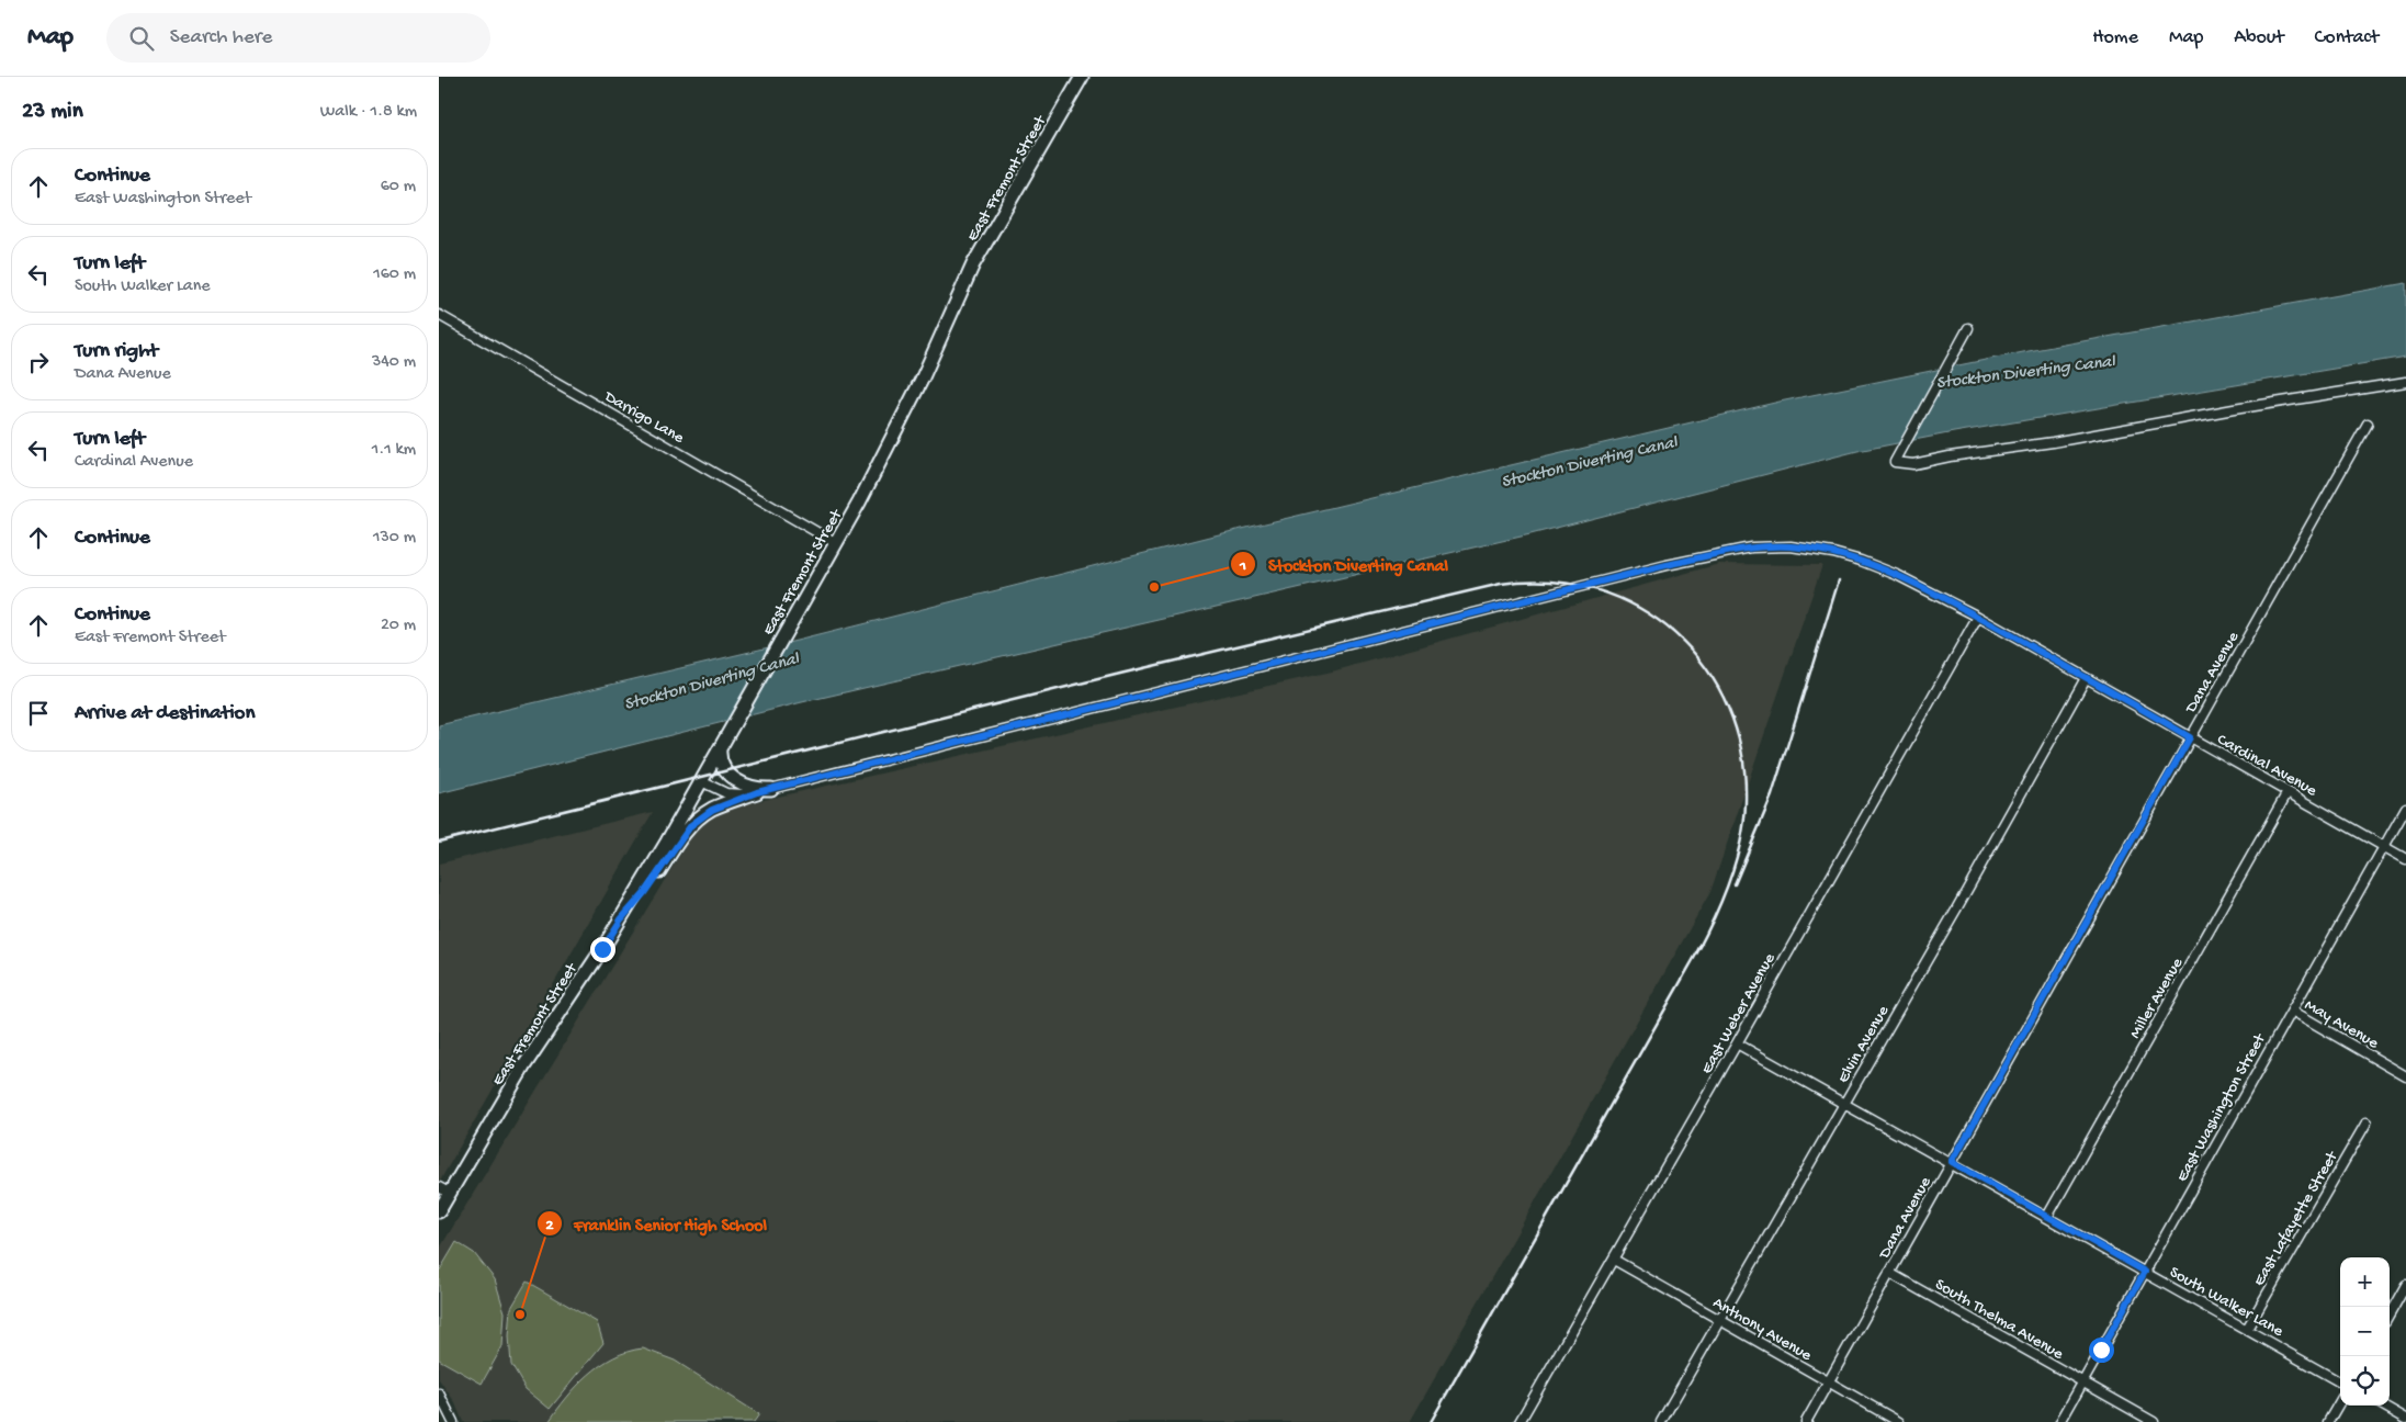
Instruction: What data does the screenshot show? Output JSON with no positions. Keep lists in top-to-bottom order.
{
  "streets": {
    "main road": ["East Fremont Street"],
    "street": [
      "Darrigo Lane",
      "Dana Avenue",
      "Cardinal Avenue",
      "Miller Avenue",
      "East Weber Avenue",
      "May Avenue",
      "Elvin Avenue",
      "East Washington Street",
      "East Lafayette Street",
      "South Walker Lane",
      "South Thelma Avenue",
      "Anthony Avenue"
    ]
  },
  "crossings": [
    ["East Fremont Street", "Darrigo Lane"],
    ["East Fremont Street", "Cardinal Avenue"],
    ["Dana Avenue", "Cardinal Avenue"],
    ["Dana Avenue", "South Walker Lane"],
    ["Dana Avenue", "South Thelma Avenue"],
    ["Dana Avenue", "Anthony Avenue"],
    ["Cardinal Avenue", "Miller Avenue"],
    ["Cardinal Avenue", "East Weber Avenue"],
    ["Cardinal Avenue", "Elvin Avenue"],
    ["Cardinal Avenue", "East Washington Street"],
    ["Miller Avenue", "South Walker Lane"],
    ["East Weber Avenue", "South Walker Lane"],
    ["East Weber Avenue", "Anthony Avenue"],
    ["May Avenue", "East Washington Street"],
    ["Elvin Avenue", "South Walker Lane"],
    ["Elvin Avenue", "Anthony Avenue"],
    ["East Washington Street", "South Walker Lane"],
    ["East Washington Street", "South Thelma Avenue"],
    ["East Lafayette Street", "South Walker Lane"]
  ],
  "water": ["Stockton Diverting Canal"],
  "places": ["Stockton Diverting Canal", "Franklin Senior High School"],
  "page": {
    "header": "Map",
    "search": "Search here",
    "nav": [
      "Home",
      "Map",
      "About",
      "Contact"
    ],
    "heading": ["23 min", "Walk · 1.8 km"],
    "list": [
      ["Continue", "East Washington Street", "60 m"],
      ["Turn left", "South Walker Lane", "160 m"],
      ["Turn right", "Dana Avenue", "340 m"],
      ["Turn left", "Cardinal Avenue", "1.1 km"],
      ["Continue", "130 m"],
      ["Continue", "East Fremont Street", "20 m"],
      "Arrive at destination"
    ],
    "map_buttons": ["+", "−"]
  }
}
